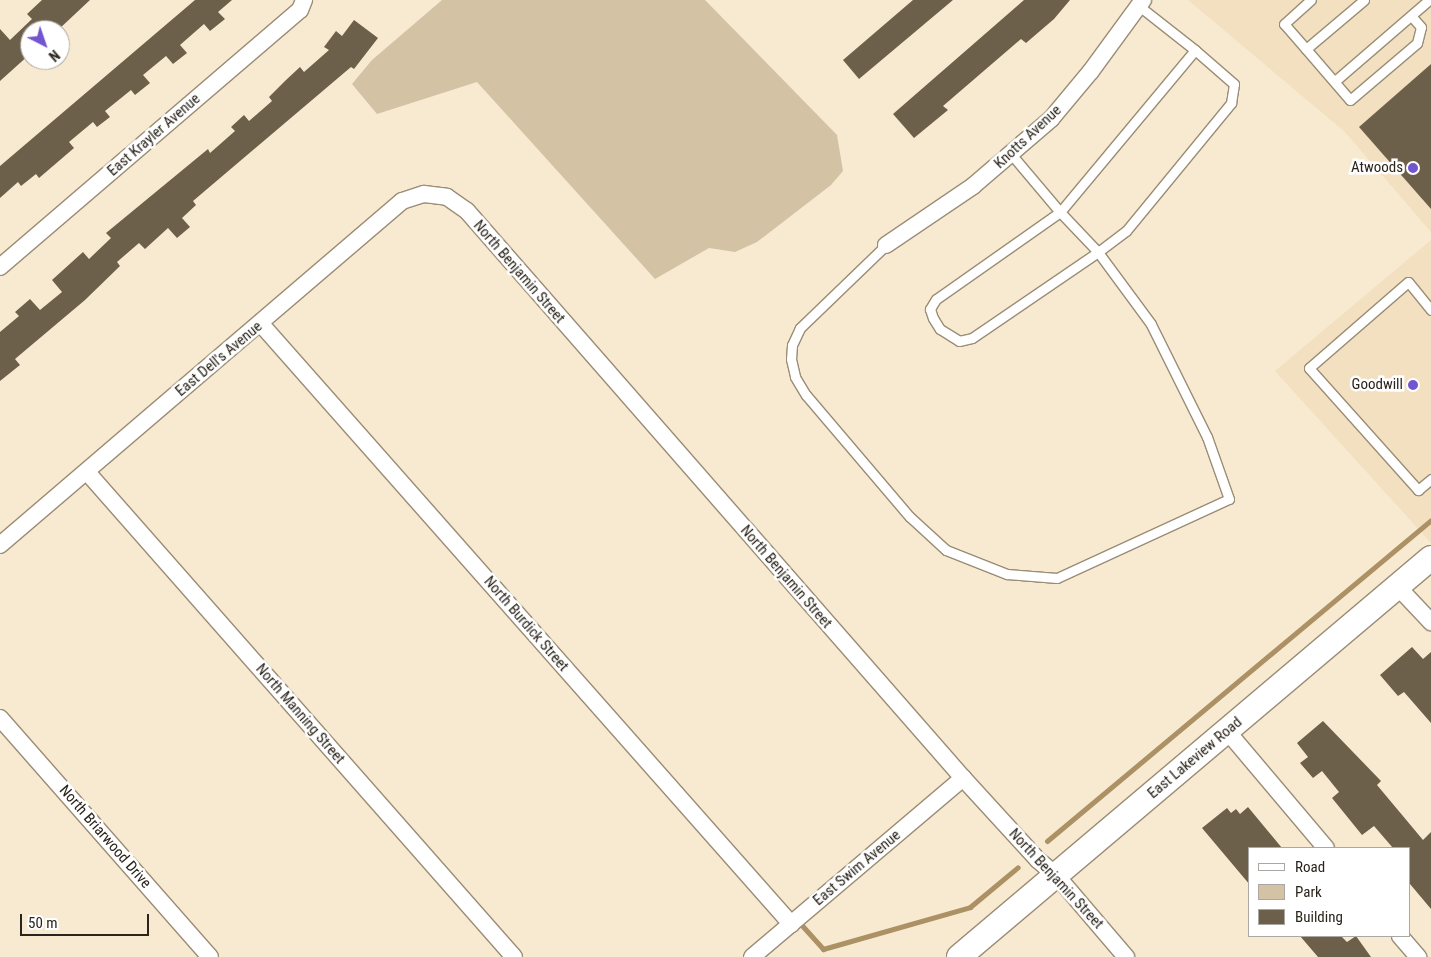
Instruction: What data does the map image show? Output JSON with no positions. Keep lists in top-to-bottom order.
{
  "streets": {
    "street": [
      "East Krayler Avenue",
      "Knotts Avenue",
      "North Benjamin Street",
      "East Dell's Avenue",
      "North Burdick Street",
      "North Manning Street",
      "East Lakeview Road",
      "North Briarwood Drive",
      "East Swim Avenue"
    ]
  },
  "crossings": [
    ["North Benjamin Street", "East Dell's Avenue"],
    ["North Benjamin Street", "East Lakeview Road"],
    ["North Benjamin Street", "East Swim Avenue"],
    ["East Dell's Avenue", "North Burdick Street"],
    ["East Dell's Avenue", "North Manning Street"],
    ["North Burdick Street", "East Swim Avenue"]
  ],
  "places": ["Atwoods", "Goodwill"],
  "legend": ["Road", "Park", "Building"],
  "scale_bar": "50 m",
  "north": "bottom right"
}
